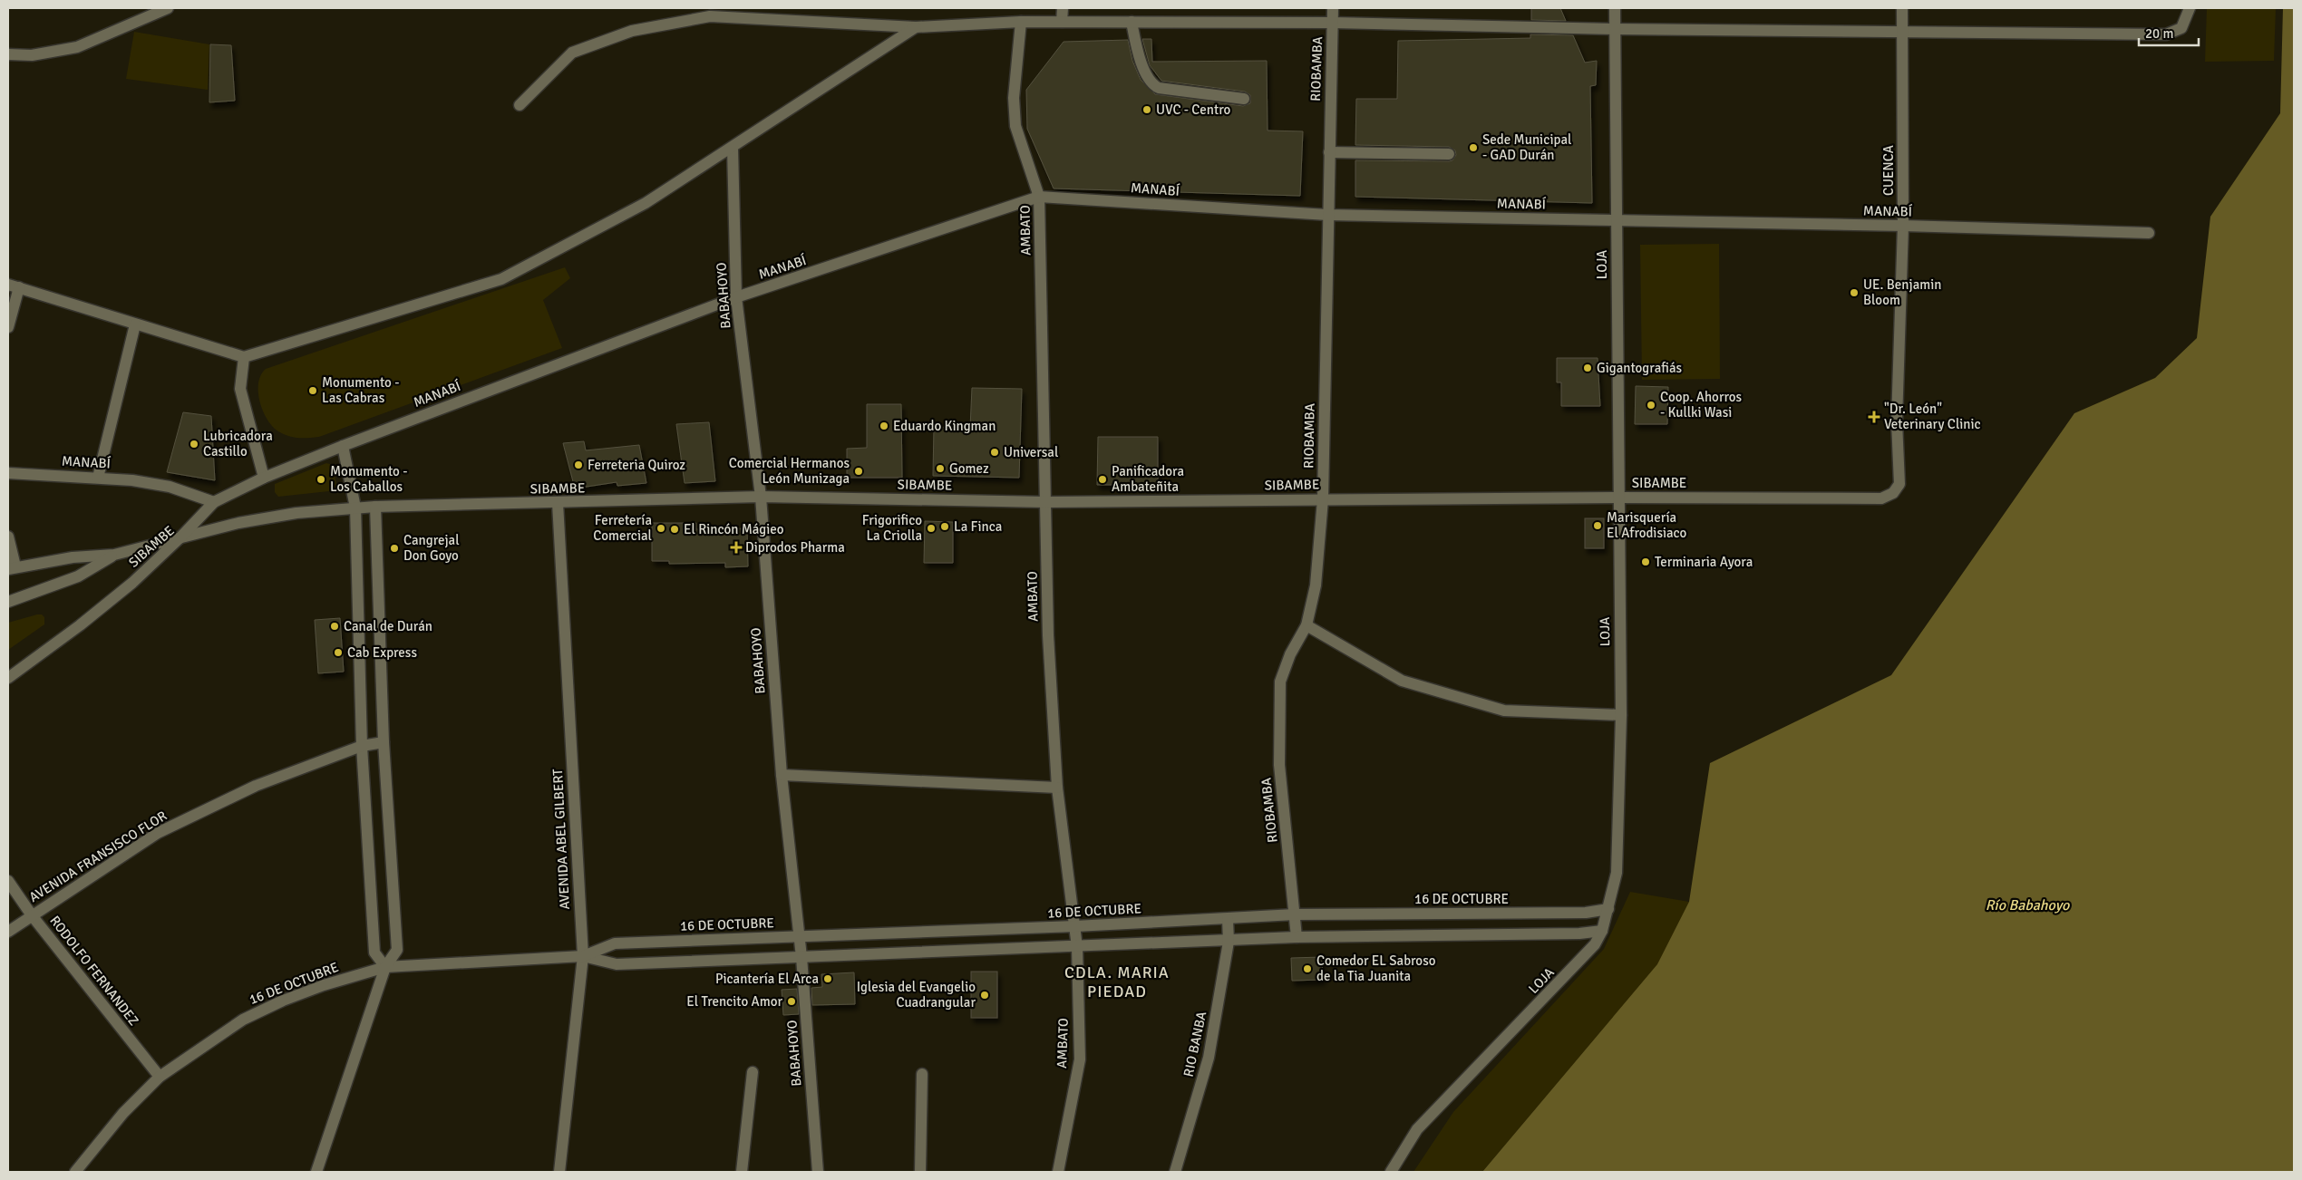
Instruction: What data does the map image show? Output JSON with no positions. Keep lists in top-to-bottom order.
{
  "streets": {
    "street": [
      "RIOBAMBA",
      "CUENCA",
      "MANABÍ",
      "AMBATO",
      "LOJA",
      "BABAHOYO",
      "SIBAMBE",
      "AVENIDA ABEL GILBERT",
      "AVENIDA FRANSISCO FLOR",
      "16 DE OCTUBRE",
      "RODOLFO FERNANDEZ",
      "RIO BANBA"
    ]
  },
  "crossings": [
    ["RIOBAMBA", "MANABÍ"],
    ["RIOBAMBA", "SIBAMBE"],
    ["RIOBAMBA", "16 DE OCTUBRE"],
    ["CUENCA", "MANABÍ"],
    ["CUENCA", "SIBAMBE"],
    ["MANABÍ", "AMBATO"],
    ["MANABÍ", "LOJA"],
    ["MANABÍ", "BABAHOYO"],
    ["MANABÍ", "SIBAMBE"],
    ["AMBATO", "SIBAMBE"],
    ["AMBATO", "16 DE OCTUBRE"],
    ["LOJA", "SIBAMBE"],
    ["LOJA", "16 DE OCTUBRE"],
    ["BABAHOYO", "SIBAMBE"],
    ["BABAHOYO", "16 DE OCTUBRE"],
    ["SIBAMBE", "AVENIDA ABEL GILBERT"],
    ["AVENIDA ABEL GILBERT", "16 DE OCTUBRE"],
    ["AVENIDA FRANSISCO FLOR", "RODOLFO FERNANDEZ"],
    ["16 DE OCTUBRE", "RODOLFO FERNANDEZ"],
    ["16 DE OCTUBRE", "RIO BANBA"]
  ],
  "districts": ["CDLA. MARIA PIEDAD"],
  "water": ["Río Babahoyo"],
  "places": {
    "other": [
      "UVC - Centro",
      "Sede Municipal - GAD Durán",
      "UE. Benjamin Bloom",
      "Gigantografiás",
      "Monumento - Las Cabras",
      "Coop. Ahorros - Kullki Wasi",
      "Eduardo Kingman",
      "Lubricadora Castillo",
      "Universal",
      "Ferreteria Quiroz",
      "Gomez",
      "Comercial Hermanos León Munizaga",
      "Monumento - Los Caballos",
      "Panificadora Ambateñita",
      "Marisquería El Afrodisiaco",
      "La Finca",
      "Ferretería Comercial",
      "Frigorifico La Criolla",
      "El Rincón Mágieo",
      "Cangrejal Don Goyo",
      "Terminaria Ayora",
      "Canal de Durán",
      "Cab Express",
      "Comedor EL Sabroso de la Tia Juanita",
      "Picantería El Arca",
      "Iglesia del Evangelio Cuadrangular",
      "El Trencito Amor"
    ],
    "health": ["\"Dr. León\" Veterinary Clinic", "Diprodos Pharma"]
  },
  "scale_bar": "20 m"
}
